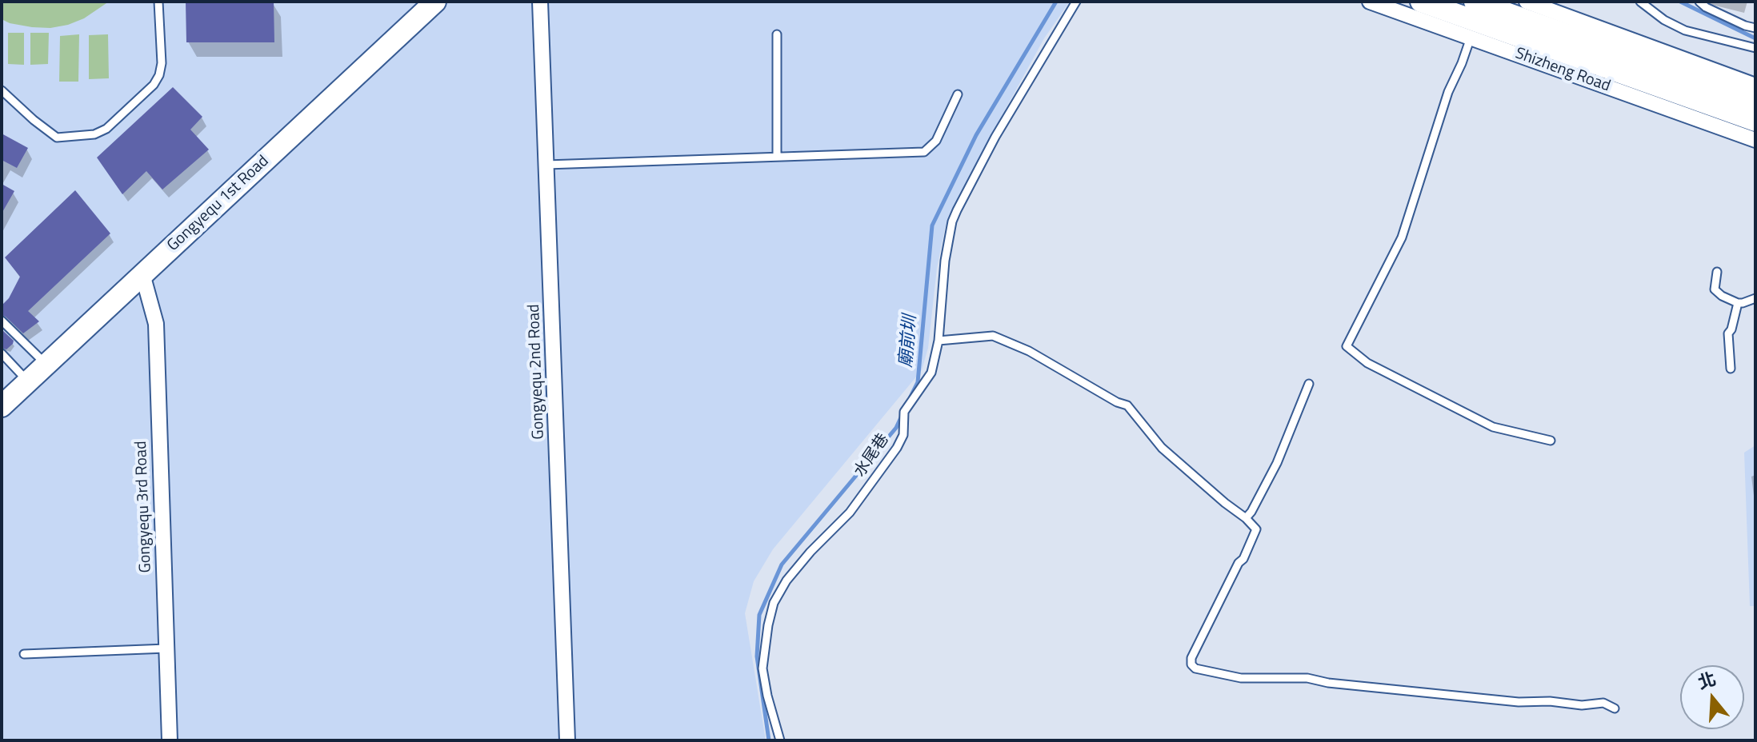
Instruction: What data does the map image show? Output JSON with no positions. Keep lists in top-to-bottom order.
{
  "streets": {
    "street": [
      "Shizheng Road",
      "Gongyequ 1st Road",
      "Gongyequ 2nd Road",
      "Gongyequ 3rd Road"
    ],
    "lane": ["水尾巷"]
  },
  "crossings": [
    ["Gongyequ 1st Road", "Gongyequ 3rd Road"]
  ],
  "water": ["廟前圳"],
  "north": "top"
}
